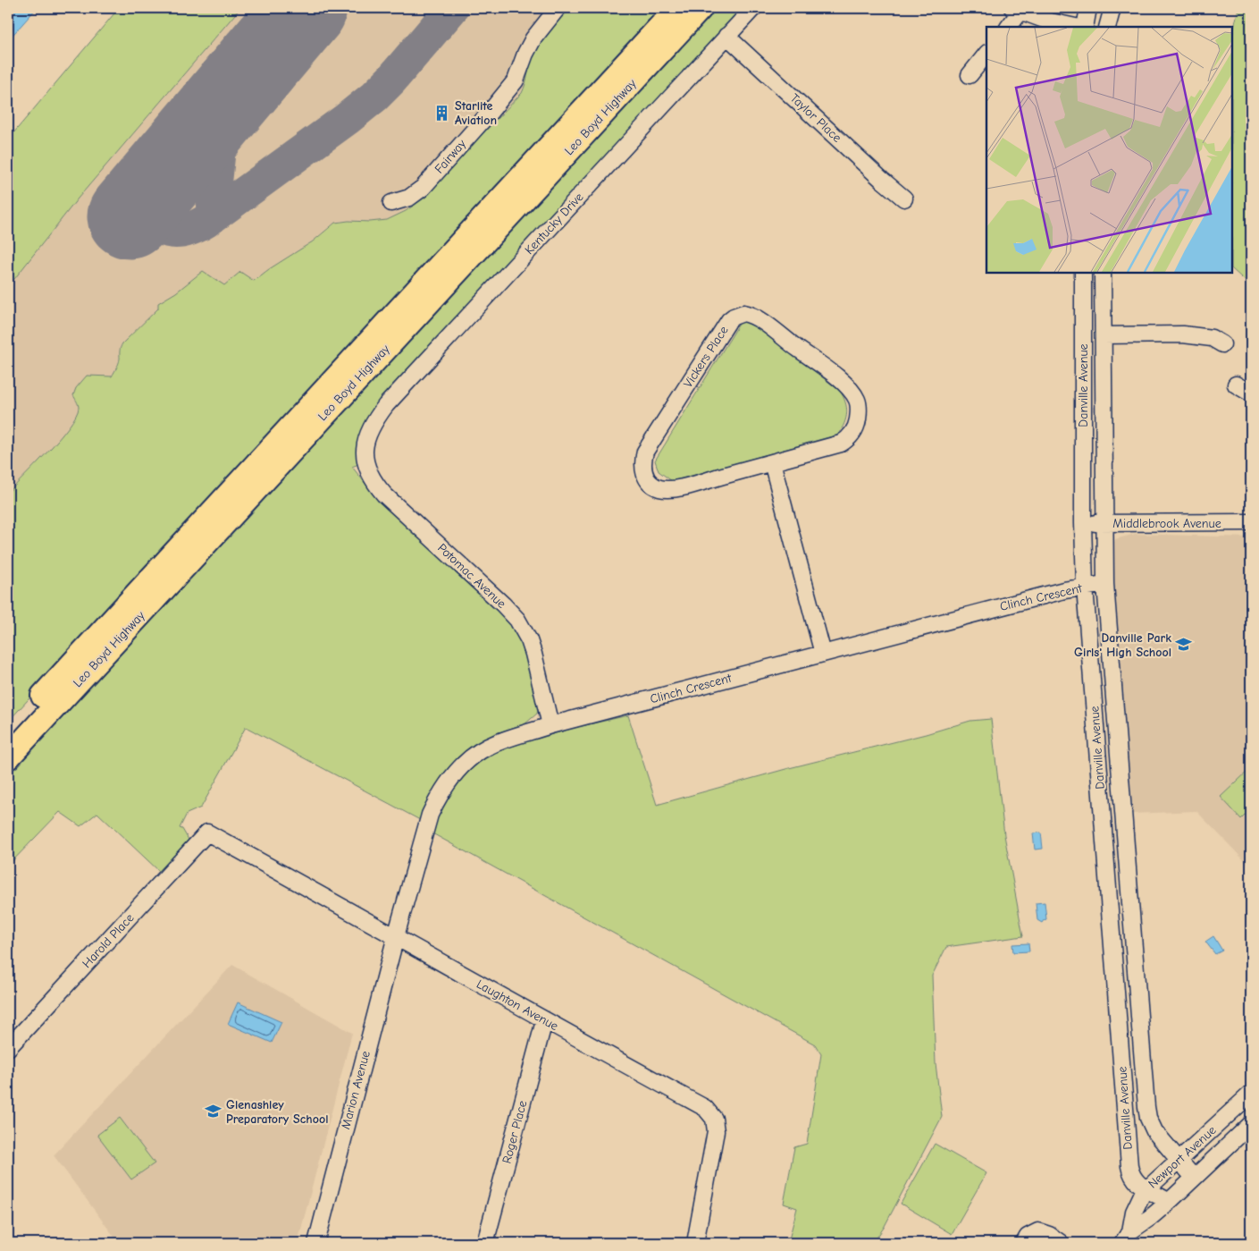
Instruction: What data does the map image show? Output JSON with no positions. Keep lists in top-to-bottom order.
{
  "streets": {
    "highway": ["Leo Boyd Highway"],
    "street": [
      "Taylor Place",
      "Fairway",
      "Kentucky Drive",
      "Vickers Place",
      "Danville Avenue",
      "Middlebrook Avenue",
      "Potomac Avenue",
      "Clinch Crescent",
      "Harold Place",
      "Laughton Avenue",
      "Marion Avenue",
      "Roger Place",
      "Newport Avenue"
    ]
  },
  "crossings": [
    ["Taylor Place", "Kentucky Drive"],
    ["Kentucky Drive", "Potomac Avenue"],
    ["Danville Avenue", "Middlebrook Avenue"],
    ["Danville Avenue", "Clinch Crescent"],
    ["Danville Avenue", "Newport Avenue"],
    ["Potomac Avenue", "Clinch Crescent"],
    ["Clinch Crescent", "Laughton Avenue"],
    ["Clinch Crescent", "Marion Avenue"],
    ["Harold Place", "Laughton Avenue"],
    ["Laughton Avenue", "Marion Avenue"],
    ["Laughton Avenue", "Roger Place"]
  ],
  "places": {
    "building": ["Starlite Aviation"],
    "school or university": ["Danville Park Girls' High School", "Glenashley Preparatory School"]
  }
}
